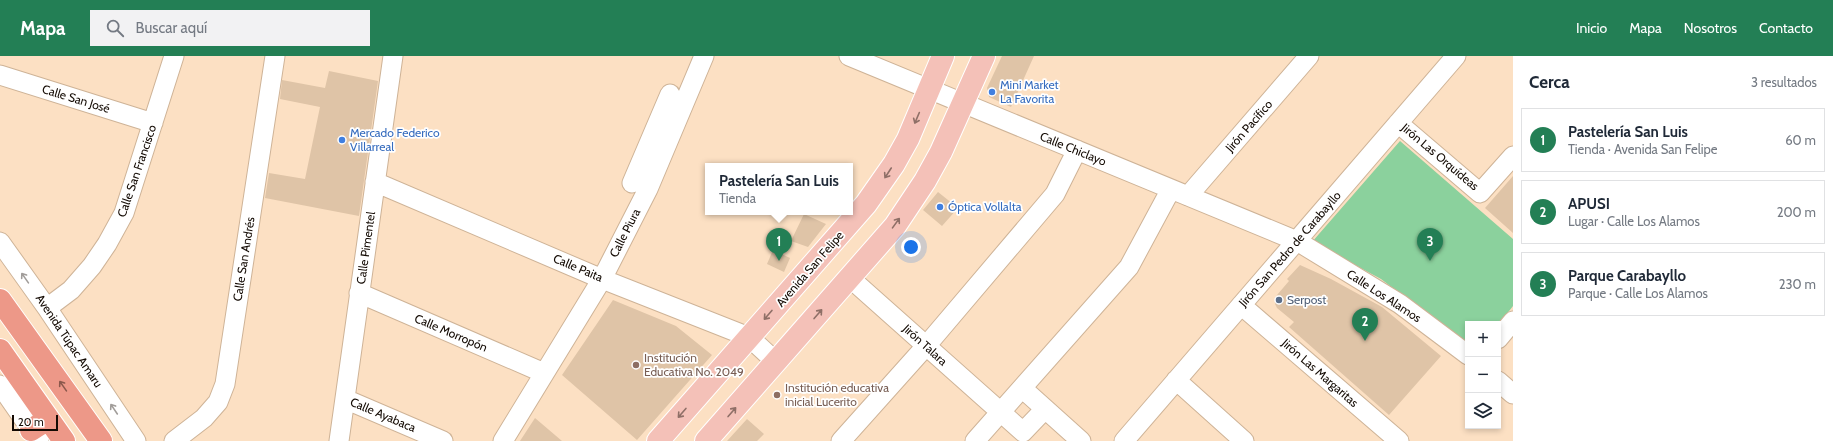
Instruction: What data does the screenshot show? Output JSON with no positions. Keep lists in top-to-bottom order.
{
  "streets": {
    "main road": ["Avenida San Felipe"],
    "street": [
      "Calle San José",
      "Jirón Pacífico",
      "Calle Chiclayo",
      "Jirón Las Orquídeas",
      "Calle San Francisco",
      "Calle Piura",
      "Calle Pimentel",
      "Jirón San Pedro de Carabayllo",
      "Calle San Andrés",
      "Calle Paita",
      "Calle Los Alamos",
      "Calle Morropón",
      "Avenida Túpac Amaru",
      "Jirón Talara",
      "Jirón Las Margaritas",
      "Calle Ayabaca"
    ]
  },
  "crossings": [
    ["Calle San José", "Calle San Francisco"],
    ["Jirón Pacífico", "Calle Chiclayo"],
    ["Calle Chiclayo", "Jirón San Pedro de Carabayllo"],
    ["Calle Chiclayo", "Avenida San Felipe"],
    ["Calle Chiclayo", "Calle Los Alamos"],
    ["Jirón Las Orquídeas", "Jirón San Pedro de Carabayllo"],
    ["Calle San Francisco", "Avenida Túpac Amaru"],
    ["Calle Piura", "Calle Paita"],
    ["Calle Piura", "Calle Morropón"],
    ["Calle Pimentel", "Calle Paita"],
    ["Calle Pimentel", "Calle Morropón"],
    ["Calle Pimentel", "Calle Ayabaca"],
    ["Jirón San Pedro de Carabayllo", "Calle Los Alamos"],
    ["Jirón San Pedro de Carabayllo", "Jirón Las Margaritas"],
    ["Calle Paita", "Avenida San Felipe"]
  ],
  "one_way": ["Avenida Túpac Amaru"],
  "places": [
    "Mini Market La Favorita",
    "Mercado Federico Villarreal",
    "Óptica Vollalta",
    "Serpost",
    "Institución Educativa No. 2049",
    "Institución educativa inicial Lucerito"
  ],
  "scale_bar": "20 m",
  "page": {
    "header": "Mapa",
    "search": "Buscar aquí",
    "nav": [
      "Inicio",
      "Mapa",
      "Nosotros",
      "Contacto"
    ],
    "heading": ["Cerca", "3 resultados"],
    "list": [
      {
        "mark": "1",
        "name": "Pastelería San Luis",
        "note": "Tienda · Avenida San Felipe",
        "value": "60 m"
      },
      {
        "mark": "2",
        "name": "APUSI",
        "note": "Lugar · Calle Los Alamos",
        "value": "200 m"
      },
      {
        "mark": "3",
        "name": "Parque Carabayllo",
        "note": "Parque · Calle Los Alamos",
        "value": "230 m"
      }
    ],
    "popup": ["Pastelería San Luis", "Tienda"],
    "pins": ["1", "3", "2"],
    "map_buttons": ["+", "−"],
    "scale": "20 m"
  }
}
